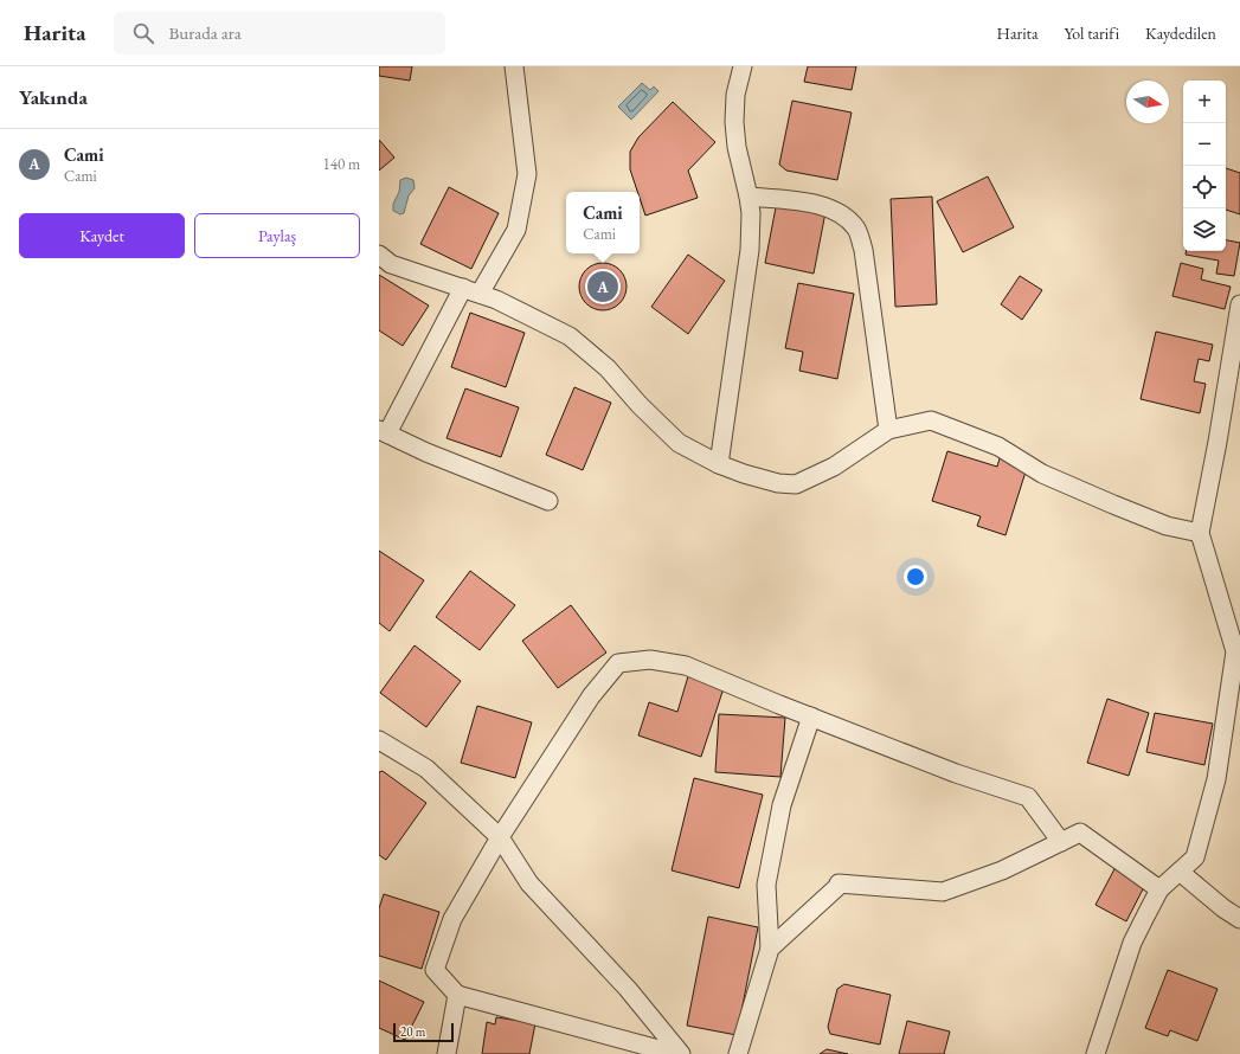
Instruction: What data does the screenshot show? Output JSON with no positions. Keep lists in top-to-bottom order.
{
  "scale_bar": "20 m",
  "north": "right",
  "page": {
    "header": "Harita",
    "search": "Burada ara",
    "nav": ["Harita", "Yol tarifi", "Kaydedilen"],
    "heading": "Yakında",
    "map_buttons": ["+", "−"],
    "list": [
      {
        "mark": "A",
        "name": "Cami",
        "note": "Cami",
        "value": "140 m"
      }
    ],
    "popup": ["Cami", "Cami"],
    "buttons": ["Kaydet", "Paylaş"],
    "pins": "A",
    "scale": "20 m"
  }
}
